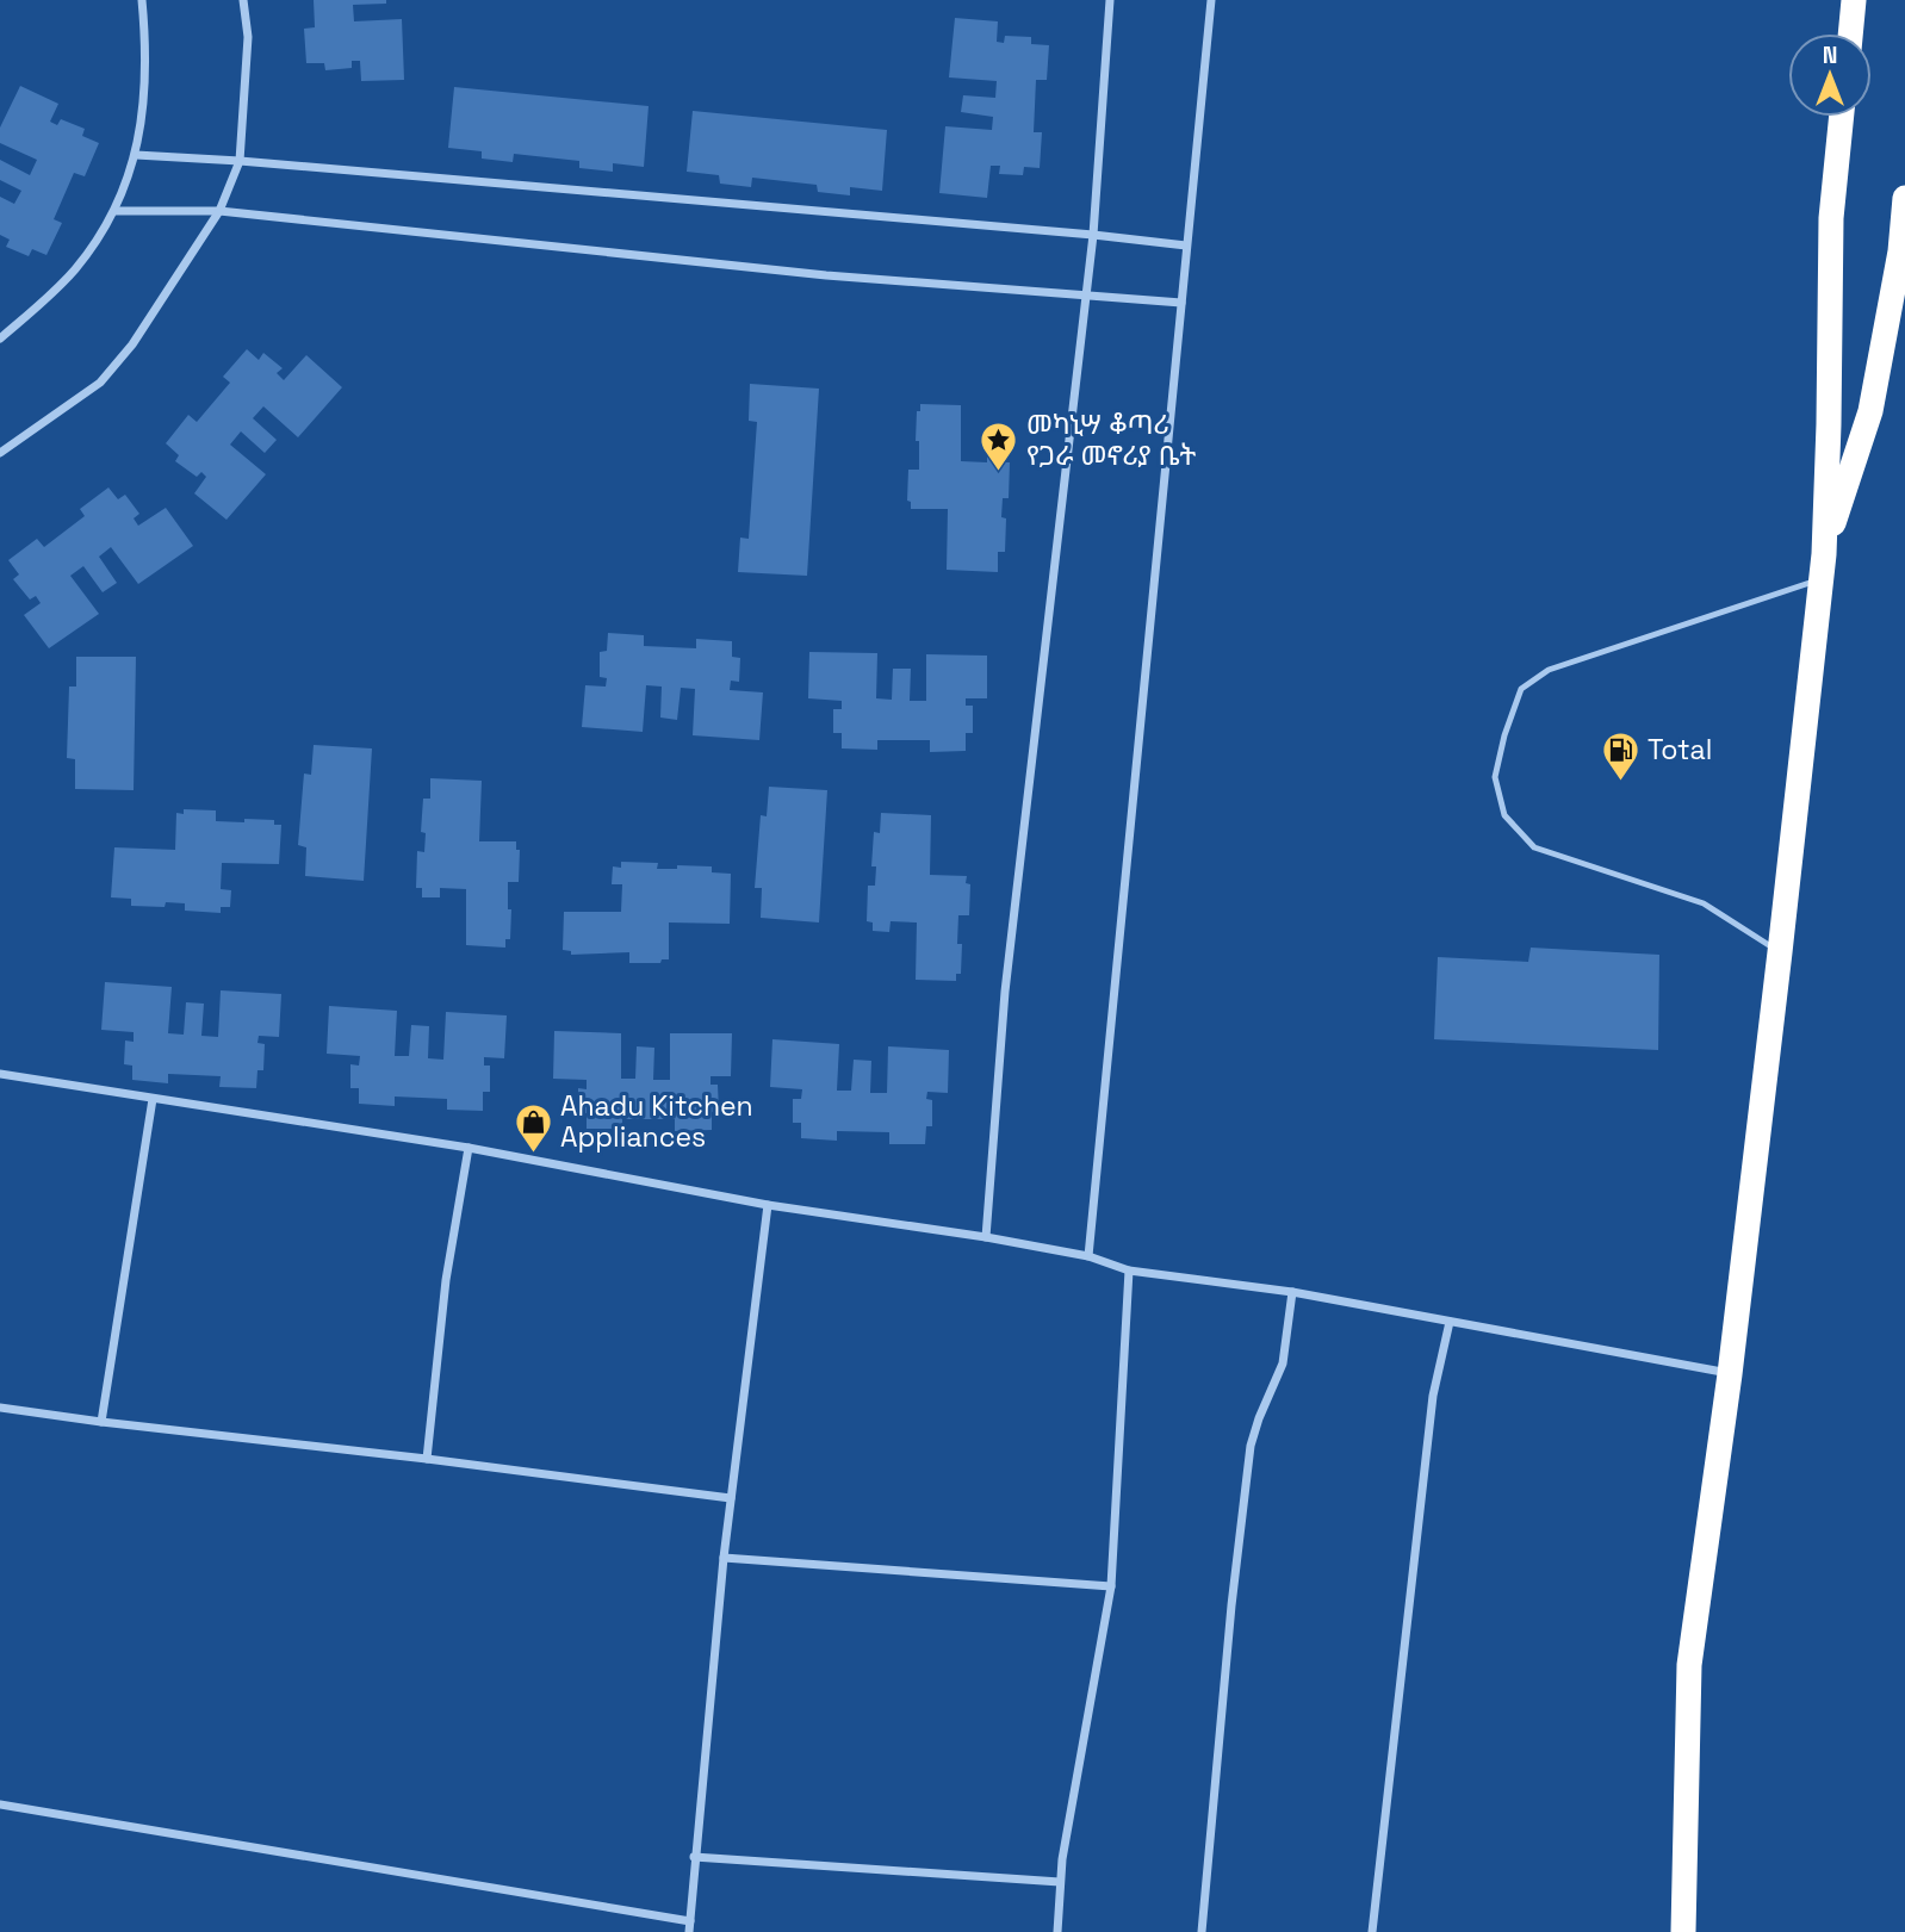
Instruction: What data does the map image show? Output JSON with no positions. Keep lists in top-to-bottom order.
{
  "places": {
    "place": ["መካኒሣ ቆጣሪ የጋራ መኖሪያ ቤት"],
    "fuel station": ["Total"],
    "shop": ["Ahadu Kitchen Appliances"]
  },
  "north": "top"
}
